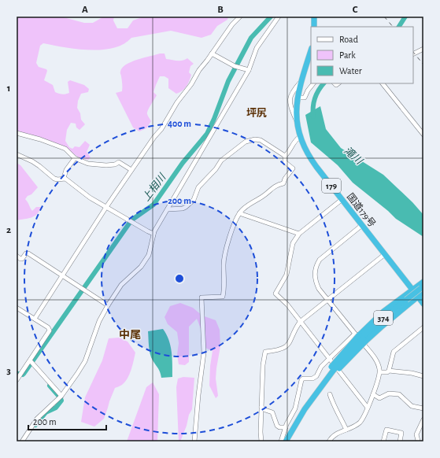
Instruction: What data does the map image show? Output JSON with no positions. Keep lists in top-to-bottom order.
{
  "streets": {
    "highway": ["179", "国道179号", "374"]
  },
  "districts": ["坪尻", "中尾"],
  "water": ["滝川", "上相川"],
  "legend": ["Road", "Park", "Water"],
  "scale_bar": "200 m",
  "grid": {
    "columns": ["A", "B", "C"],
    "rows": ["1", "2", "3"]
  },
  "rings": ["400 m", "200 m"]
}
